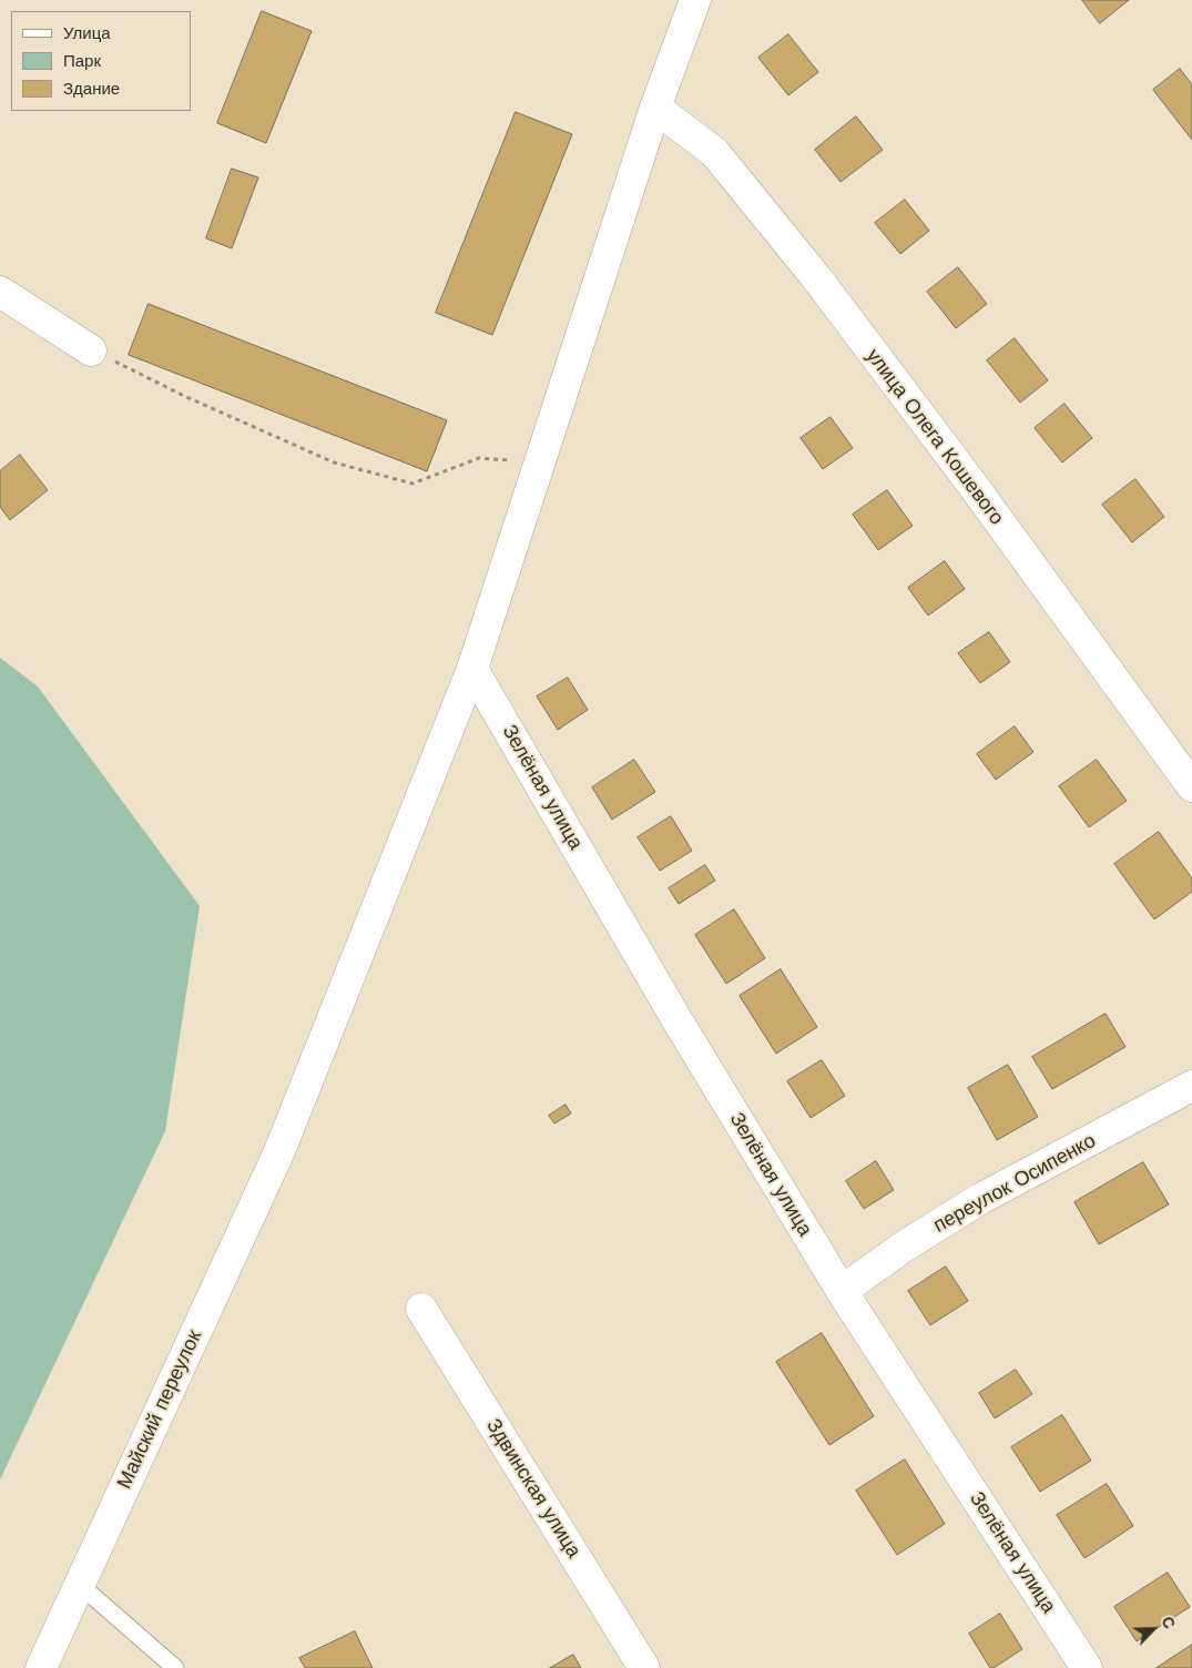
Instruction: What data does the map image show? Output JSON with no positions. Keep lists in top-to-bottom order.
{
  "streets": {
    "street": [
      "улица Олега Кошевого",
      "Зелёная улица",
      "переулок Осипенко",
      "Майский переулок",
      "Здвинская улица"
    ]
  },
  "crossings": [
    ["улица Олега Кошевого", "Майский переулок"],
    ["Зелёная улица", "переулок Осипенко"],
    ["Зелёная улица", "Майский переулок"]
  ],
  "legend": ["Улица", "Парк", "Здание"],
  "north": "top right"
}
